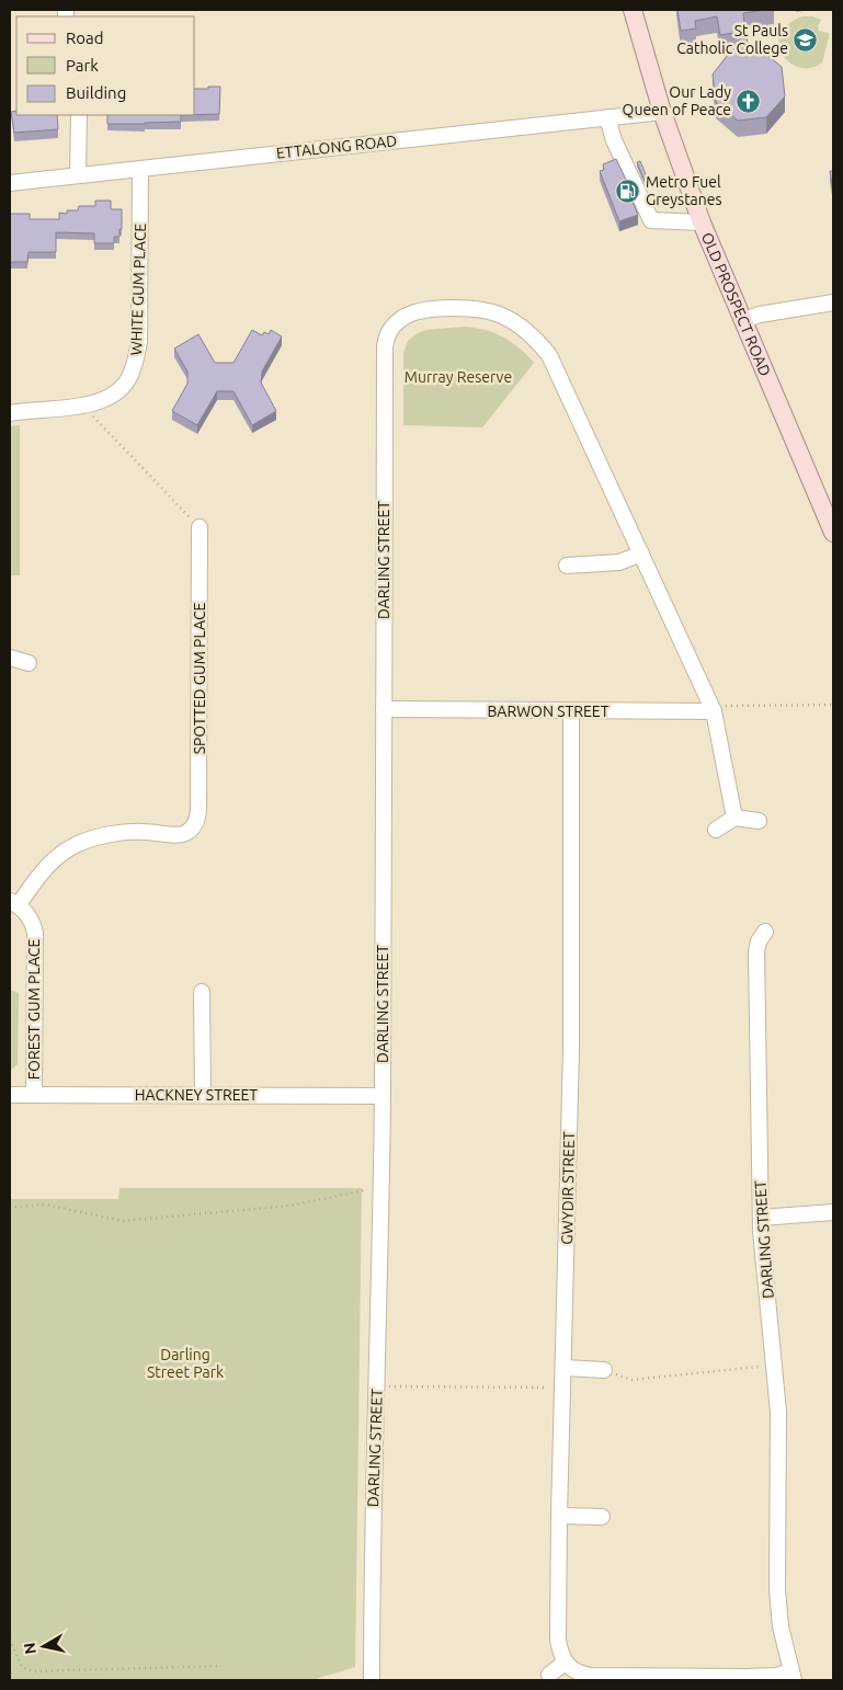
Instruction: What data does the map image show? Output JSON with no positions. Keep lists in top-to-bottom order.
{
  "streets": {
    "main road": ["OLD PROSPECT ROAD"],
    "street": [
      "ETTALONG ROAD",
      "WHITE GUM PLACE",
      "DARLING STREET",
      "SPOTTED GUM PLACE",
      "BARWON STREET",
      "FOREST GUM PLACE",
      "HACKNEY STREET",
      "GWYDIR STREET"
    ]
  },
  "crossings": [
    ["ETTALONG ROAD", "WHITE GUM PLACE"],
    ["ETTALONG ROAD", "OLD PROSPECT ROAD"],
    ["DARLING STREET", "BARWON STREET"],
    ["DARLING STREET", "HACKNEY STREET"],
    ["SPOTTED GUM PLACE", "FOREST GUM PLACE"],
    ["BARWON STREET", "GWYDIR STREET"],
    ["FOREST GUM PLACE", "HACKNEY STREET"]
  ],
  "parks": ["Murray Reserve", "Darling Street Park"],
  "places": {
    "school or university": ["St Pauls Catholic College"],
    "church": ["Our Lady Queen of Peace"],
    "fuel station": ["Metro Fuel Greystanes"]
  },
  "legend": ["Road", "Park", "Building"],
  "north": "left"
}
